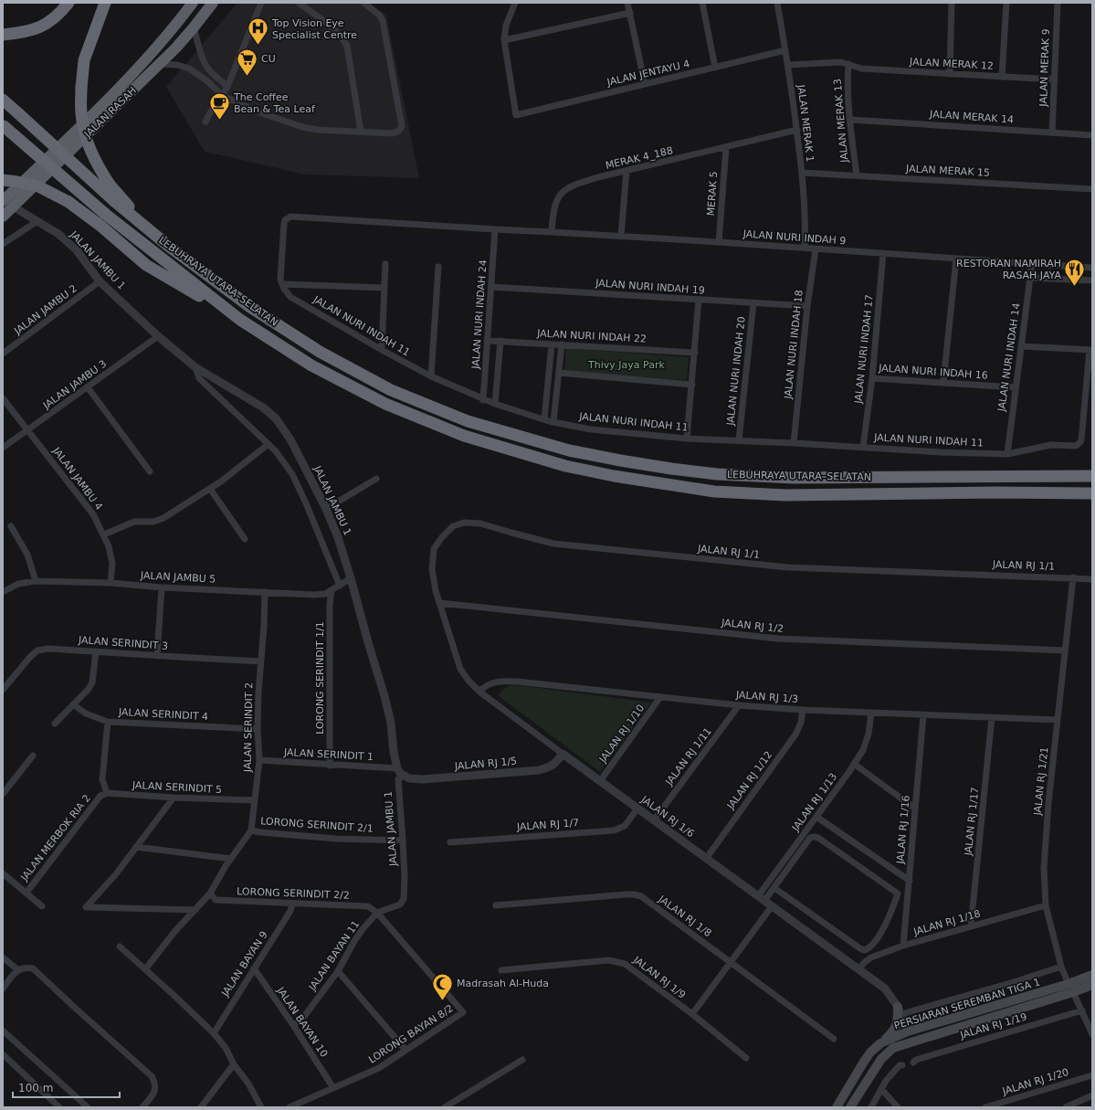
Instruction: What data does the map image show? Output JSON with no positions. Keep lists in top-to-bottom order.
{
  "streets": {
    "highway": ["JALAN RASAH", "LEBUHRAYA UTARA–SELATAN"],
    "main road": ["PERSIARAN SEREMBAN TIGA 1"],
    "street": [
      "JALAN MERAK 12",
      "JALAN MERAK 9",
      "JALAN JENTAYU 4",
      "JALAN MERAK 14",
      "JALAN MERAK 13",
      "JALAN MERAK 1",
      "MERAK 4_188",
      "JALAN MERAK 15",
      "MERAK 5",
      "JALAN NURI INDAH 9",
      "JALAN JAMBU 1",
      "JALAN NURI INDAH 19",
      "JALAN JAMBU 2",
      "JALAN NURI INDAH 24",
      "JALAN NURI INDAH 11",
      "JALAN NURI INDAH 22",
      "JALAN NURI INDAH 18",
      "JALAN NURI INDAH 17",
      "JALAN NURI INDAH 14",
      "JALAN NURI INDAH 20",
      "JALAN NURI INDAH 16",
      "JALAN JAMBU 3",
      "JALAN JAMBU 4",
      "JALAN RJ 1/1",
      "JALAN JAMBU 5",
      "JALAN RJ 1/2",
      "JALAN SERINDIT 3",
      "LORONG SERINDIT 1/1",
      "JALAN RJ 1/3",
      "JALAN SERINDIT 4",
      "JALAN SERINDIT 2",
      "JALAN RJ 1/10",
      "JALAN SERINDIT 1",
      "JALAN RJ 1/11",
      "JALAN RJ 1/5",
      "JALAN RJ 1/12",
      "JALAN RJ 1/21",
      "JALAN SERINDIT 5",
      "JALAN RJ 1/13",
      "JALAN RJ 1/6",
      "JALAN RJ 1/17",
      "LORONG SERINDIT 2/1",
      "JALAN RJ 1/7",
      "JALAN RJ 1/16",
      "JALAN MERBOK RIA 2",
      "LORONG SERINDIT 2/2",
      "JALAN RJ 1/8",
      "JALAN RJ 1/18",
      "JALAN BAYAN 11",
      "JALAN BAYAN 9",
      "JALAN RJ 1/9",
      "JALAN BAYAN 10",
      "JALAN RJ 1/19",
      "LORONG BAYAN 8/2",
      "JALAN RJ 1/20"
    ]
  },
  "crossings": [
    ["JALAN MERAK 12", "JALAN MERAK 9"],
    ["JALAN MERAK 12", "JALAN MERAK 13"],
    ["JALAN MERAK 12", "JALAN MERAK 1"],
    ["JALAN MERAK 9", "JALAN MERAK 14"],
    ["JALAN JENTAYU 4", "JALAN MERAK 1"],
    ["JALAN RASAH", "JALAN JAMBU 1"],
    ["JALAN MERAK 14", "JALAN MERAK 13"],
    ["JALAN MERAK 13", "JALAN MERAK 15"],
    ["JALAN MERAK 1", "MERAK 4_188"],
    ["JALAN MERAK 1", "JALAN MERAK 15"],
    ["JALAN MERAK 1", "JALAN NURI INDAH 9"],
    ["MERAK 4_188", "MERAK 5"],
    ["MERAK 4_188", "JALAN NURI INDAH 9"],
    ["MERAK 5", "JALAN NURI INDAH 9"],
    ["JALAN NURI INDAH 9", "JALAN NURI INDAH 24"],
    ["JALAN NURI INDAH 9", "JALAN NURI INDAH 11"],
    ["JALAN NURI INDAH 9", "JALAN NURI INDAH 18"],
    ["JALAN NURI INDAH 9", "JALAN NURI INDAH 17"],
    ["JALAN NURI INDAH 9", "JALAN NURI INDAH 14"],
    ["JALAN JAMBU 1", "JALAN JAMBU 2"],
    ["JALAN JAMBU 1", "JALAN JAMBU 3"],
    ["JALAN JAMBU 1", "JALAN JAMBU 5"],
    ["JALAN JAMBU 1", "JALAN SERINDIT 1"],
    ["JALAN JAMBU 1", "JALAN RJ 1/5"],
    ["JALAN JAMBU 1", "LORONG SERINDIT 2/1"],
    ["JALAN JAMBU 1", "LORONG SERINDIT 2/2"],
    ["JALAN JAMBU 1", "JALAN BAYAN 11"],
    ["JALAN JAMBU 1", "LORONG BAYAN 8/2"],
    ["JALAN NURI INDAH 19", "JALAN NURI INDAH 24"],
    ["JALAN NURI INDAH 19", "JALAN NURI INDAH 18"],
    ["JALAN NURI INDAH 19", "JALAN NURI INDAH 20"],
    ["JALAN NURI INDAH 24", "JALAN NURI INDAH 11"],
    ["JALAN NURI INDAH 24", "JALAN NURI INDAH 22"],
    ["JALAN NURI INDAH 11", "JALAN NURI INDAH 18"],
    ["JALAN NURI INDAH 11", "JALAN NURI INDAH 17"],
    ["JALAN NURI INDAH 11", "JALAN NURI INDAH 14"],
    ["JALAN NURI INDAH 11", "JALAN NURI INDAH 20"],
    ["JALAN NURI INDAH 17", "JALAN NURI INDAH 16"],
    ["JALAN NURI INDAH 14", "JALAN NURI INDAH 16"],
    ["JALAN JAMBU 3", "JALAN JAMBU 4"],
    ["JALAN JAMBU 4", "JALAN JAMBU 5"],
    ["JALAN RJ 1/1", "JALAN RJ 1/2"],
    ["JALAN RJ 1/1", "JALAN RJ 1/21"],
    ["JALAN RJ 1/1", "JALAN RJ 1/6"],
    ["JALAN JAMBU 5", "LORONG SERINDIT 1/1"],
    ["JALAN JAMBU 5", "JALAN SERINDIT 2"],
    ["JALAN RJ 1/2", "JALAN RJ 1/21"],
    ["JALAN RJ 1/2", "JALAN RJ 1/6"],
    ["JALAN SERINDIT 3", "JALAN SERINDIT 2"],
    ["LORONG SERINDIT 1/1", "JALAN SERINDIT 1"],
    ["JALAN RJ 1/3", "JALAN RJ 1/10"],
    ["JALAN RJ 1/3", "JALAN RJ 1/11"],
    ["JALAN RJ 1/3", "JALAN RJ 1/12"],
    ["JALAN RJ 1/3", "JALAN RJ 1/21"],
    ["JALAN RJ 1/3", "JALAN RJ 1/13"],
    ["JALAN RJ 1/3", "JALAN RJ 1/6"],
    ["JALAN RJ 1/3", "JALAN RJ 1/17"],
    ["JALAN RJ 1/3", "JALAN RJ 1/16"],
    ["JALAN SERINDIT 4", "JALAN SERINDIT 2"],
    ["JALAN SERINDIT 2", "JALAN SERINDIT 1"],
    ["JALAN SERINDIT 2", "JALAN SERINDIT 5"],
    ["JALAN SERINDIT 2", "LORONG SERINDIT 2/1"],
    ["JALAN RJ 1/10", "JALAN RJ 1/6"],
    ["JALAN RJ 1/11", "JALAN RJ 1/6"],
    ["JALAN RJ 1/5", "JALAN RJ 1/6"],
    ["JALAN RJ 1/12", "JALAN RJ 1/6"],
    ["JALAN RJ 1/21", "JALAN RJ 1/18"],
    ["JALAN RJ 1/21", "PERSIARAN SEREMBAN TIGA 1"],
    ["JALAN RJ 1/21", "JALAN RJ 1/19"],
    ["JALAN SERINDIT 5", "JALAN MERBOK RIA 2"],
    ["JALAN RJ 1/13", "JALAN RJ 1/6"],
    ["JALAN RJ 1/6", "JALAN RJ 1/7"],
    ["JALAN RJ 1/6", "PERSIARAN SEREMBAN TIGA 1"],
    ["JALAN RJ 1/17", "JALAN RJ 1/18"],
    ["JALAN RJ 1/16", "JALAN RJ 1/18"],
    ["LORONG SERINDIT 2/2", "JALAN BAYAN 11"],
    ["LORONG SERINDIT 2/2", "JALAN BAYAN 9"],
    ["LORONG SERINDIT 2/2", "LORONG BAYAN 8/2"],
    ["JALAN BAYAN 11", "JALAN BAYAN 10"],
    ["JALAN BAYAN 11", "LORONG BAYAN 8/2"],
    ["JALAN BAYAN 9", "JALAN BAYAN 10"],
    ["JALAN BAYAN 10", "LORONG BAYAN 8/2"]
  ],
  "parks": ["Thivy Jaya Park"],
  "places": {
    "hospital": ["Top Vision Eye Specialist Centre"],
    "supermarket": ["CU"],
    "cafe": ["The Coffee Bean & Tea Leaf"],
    "restaurant": ["RESTORAN NAMIRAH RASAH JAYA"],
    "mosque": ["Madrasah Al-Huda"]
  },
  "scale_bar": "100 m"
}
